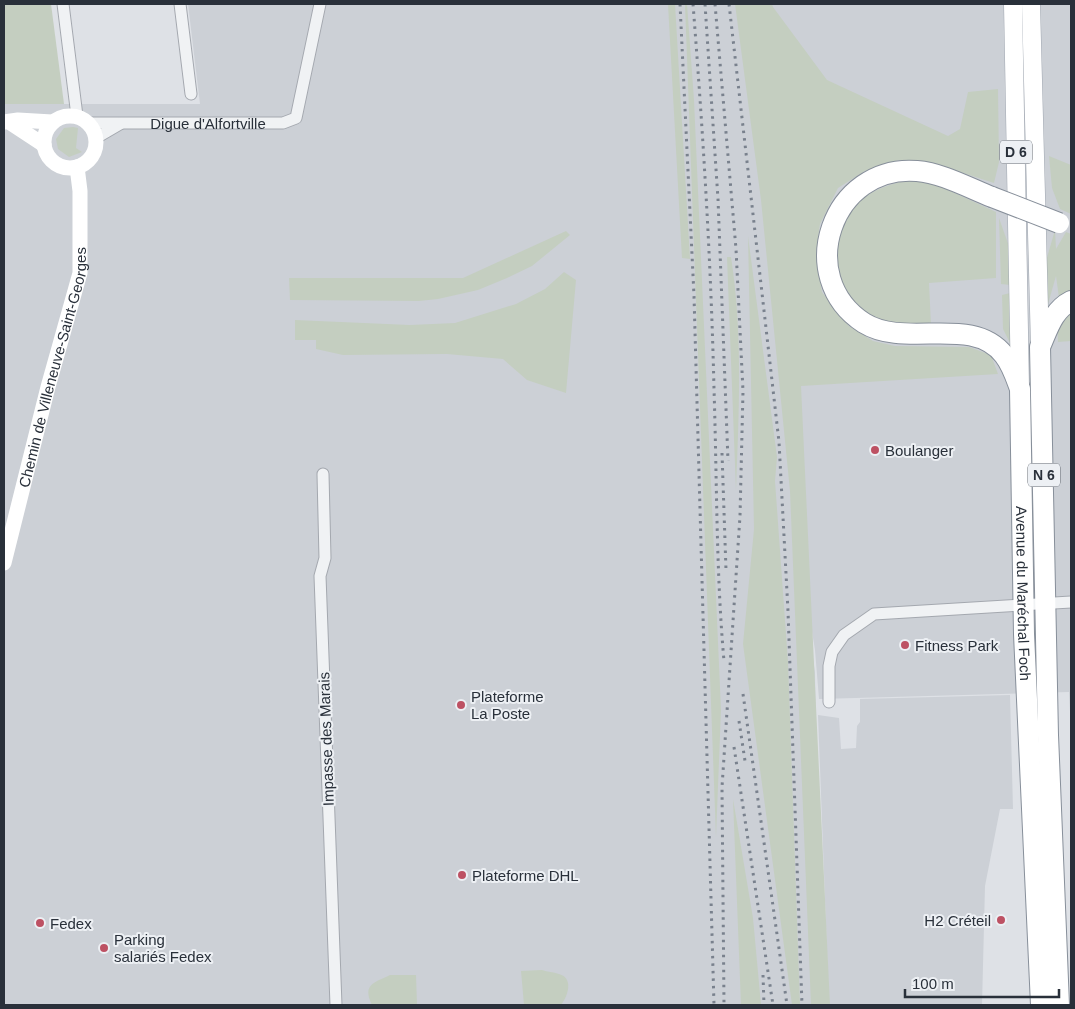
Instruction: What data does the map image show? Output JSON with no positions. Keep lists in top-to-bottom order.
{
  "streets": {
    "highway": ["N 6", "Avenue du Maréchal Foch"],
    "main road": ["D 6"],
    "street": ["Digue d'Alfortville", "Chemin de Villeneuve-Saint-Georges", "Impasse des Marais"]
  },
  "crossings": [
    ["Digue d'Alfortville", "Chemin de Villeneuve-Saint-Georges"]
  ],
  "places": [
    "Boulanger",
    "Fitness Park",
    "Plateforme La Poste",
    "Plateforme DHL",
    "H2 Créteil",
    "Fedex",
    "Parking salariés Fedex"
  ],
  "scale_bar": "100 m"
}
